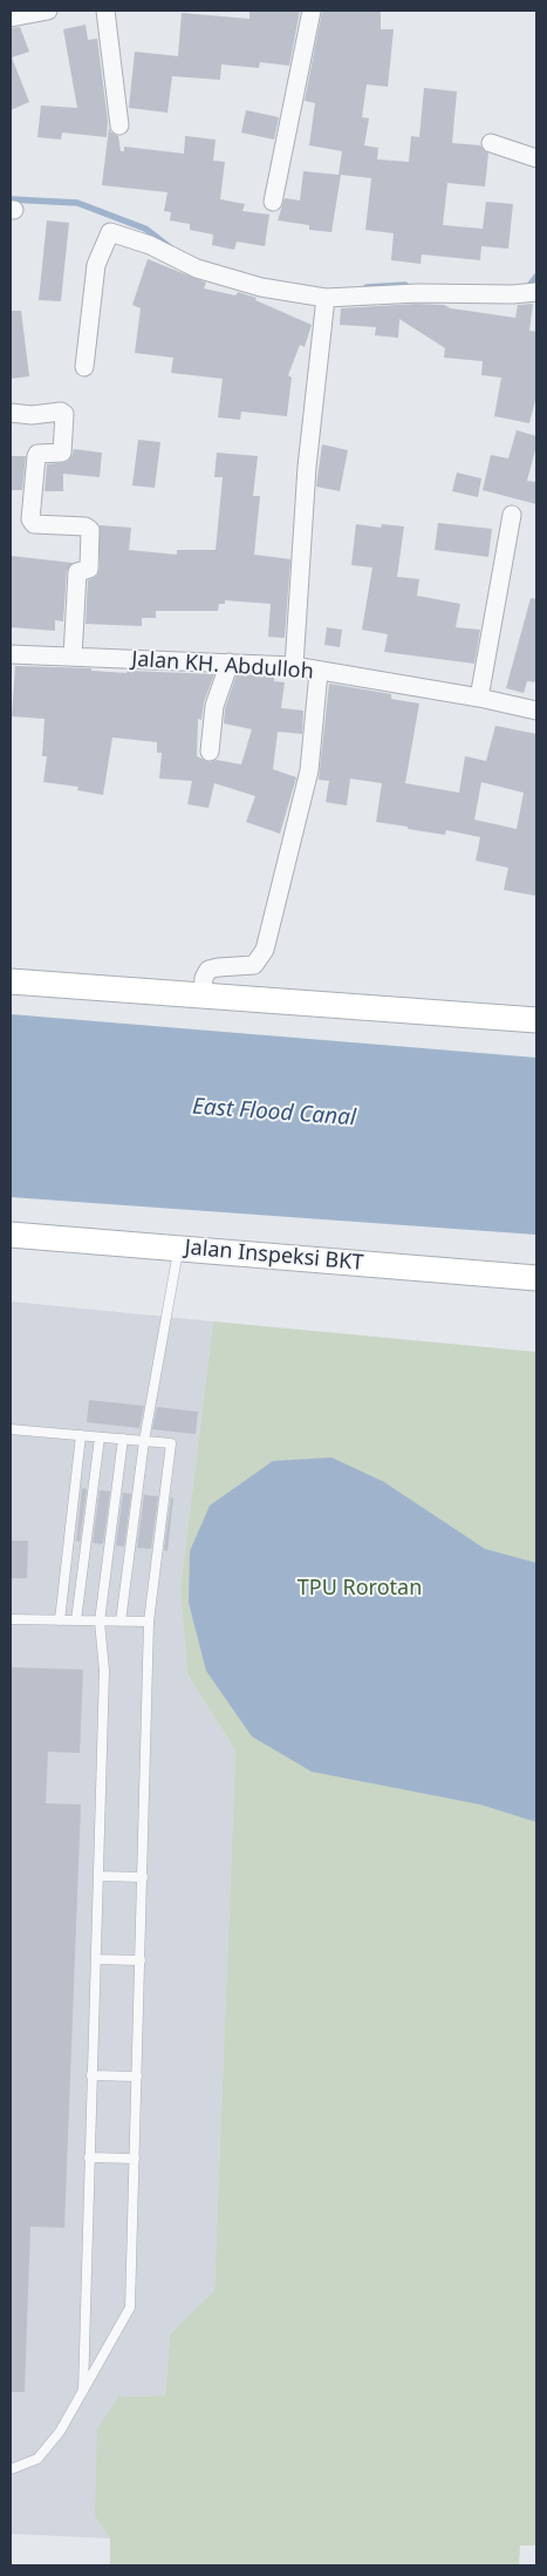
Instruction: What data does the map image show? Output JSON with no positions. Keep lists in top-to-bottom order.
{
  "streets": {
    "street": ["Jalan KH. Abdulloh", "Jalan Inspeksi BKT"]
  },
  "water": ["East Flood Canal"],
  "parks": ["TPU Rorotan"]
}
